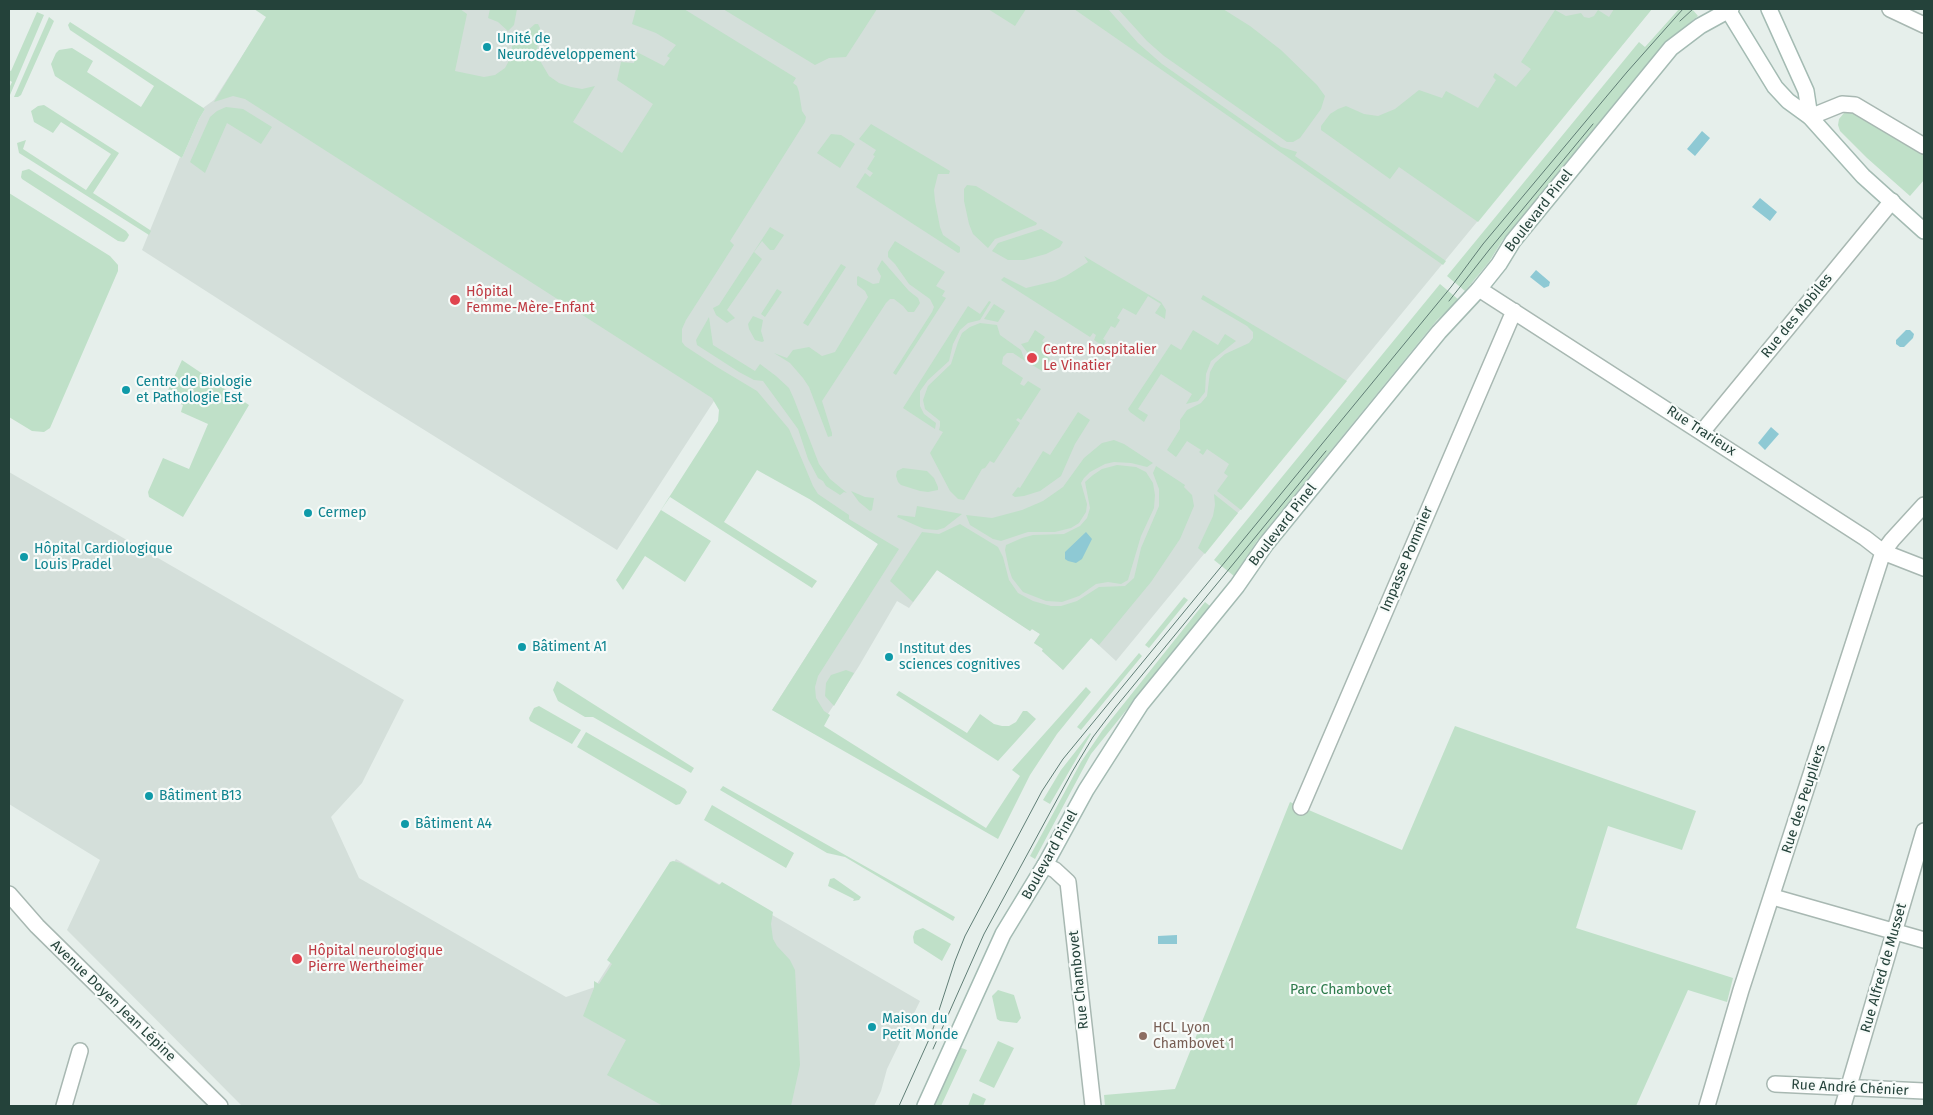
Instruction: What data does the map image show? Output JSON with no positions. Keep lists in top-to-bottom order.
{
  "streets": {
    "street": [
      "Boulevard Pinel",
      "Rue des Mobiles",
      "Rue Trarieux",
      "Impasse Pommier",
      "Rue des Peupliers",
      "Rue Alfred de Musset",
      "Rue Chambovet",
      "Avenue Doyen Jean Lépine",
      "Rue André Chénier"
    ]
  },
  "crossings": [
    ["Boulevard Pinel", "Rue Trarieux"],
    ["Boulevard Pinel", "Rue Chambovet"],
    ["Rue des Mobiles", "Rue Trarieux"],
    ["Rue Trarieux", "Impasse Pommier"],
    ["Rue Trarieux", "Rue des Peupliers"],
    ["Rue Alfred de Musset", "Rue André Chénier"]
  ],
  "parks": ["Parc Chambovet"],
  "places": [
    "Unité de Neurodéveloppement",
    "Hôpital Femme-Mère-Enfant",
    "Centre hospitalier Le Vinatier",
    "Centre de Biologie et Pathologie Est",
    "Cermep",
    "Hôpital Cardiologique Louis Pradel",
    "Bâtiment A1",
    "Institut des sciences cognitives",
    "Bâtiment B13",
    "Bâtiment A4",
    "Hôpital neurologique Pierre Wertheimer",
    "Maison du Petit Monde",
    "HCL Lyon Chambovet 1"
  ]
}
